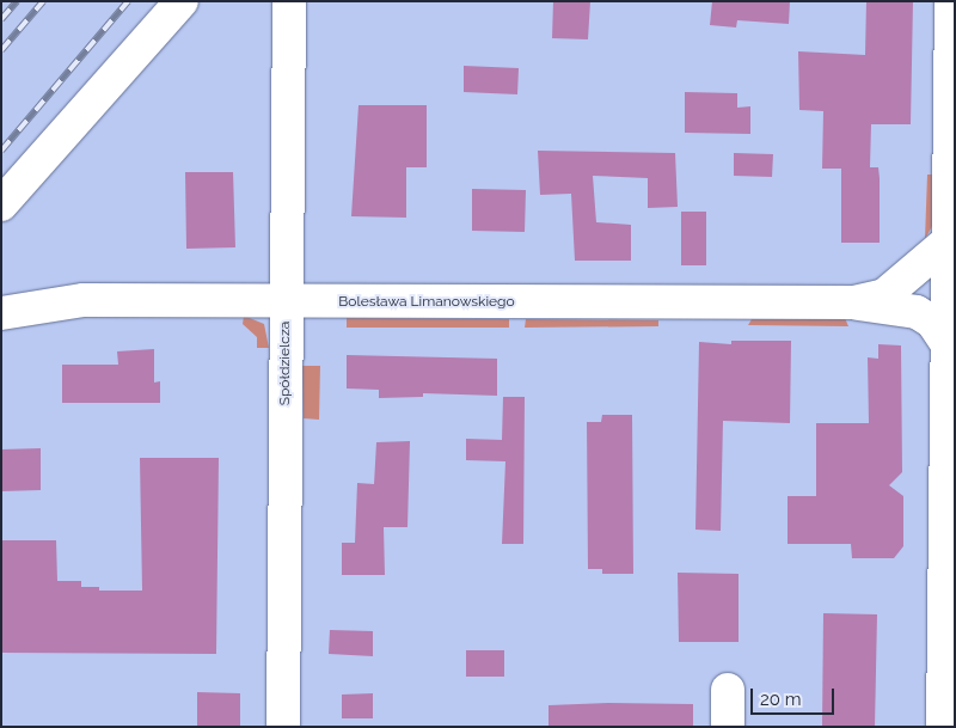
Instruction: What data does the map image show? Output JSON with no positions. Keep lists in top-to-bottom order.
{
  "streets": {
    "street": ["Bolesława Limanowskiego", "Spółdzielcza"]
  },
  "crossings": [
    ["Bolesława Limanowskiego", "Spółdzielcza"]
  ],
  "scale_bar": "20 m"
}
